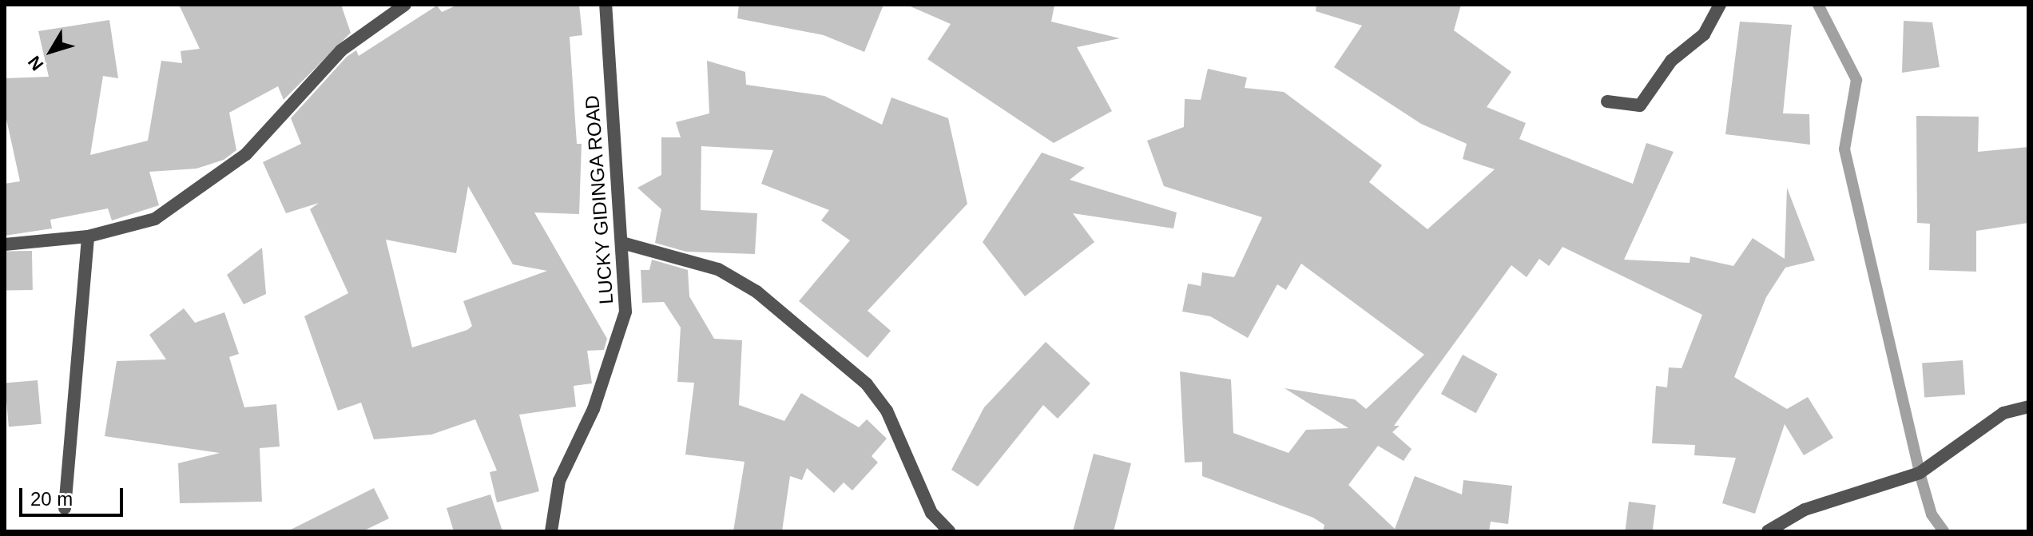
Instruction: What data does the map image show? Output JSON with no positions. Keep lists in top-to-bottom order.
{
  "streets": {
    "street": ["LUCKY GIDINGA ROAD"]
  },
  "scale_bar": "20 m",
  "north": "bottom left"
}
